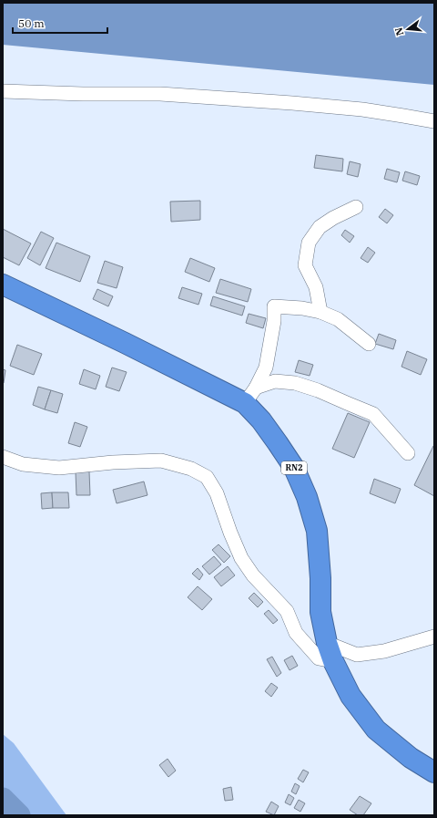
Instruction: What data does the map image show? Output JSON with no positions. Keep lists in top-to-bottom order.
{
  "streets": {
    "highway": ["RN2"]
  },
  "scale_bar": "50 m",
  "north": "left"
}
